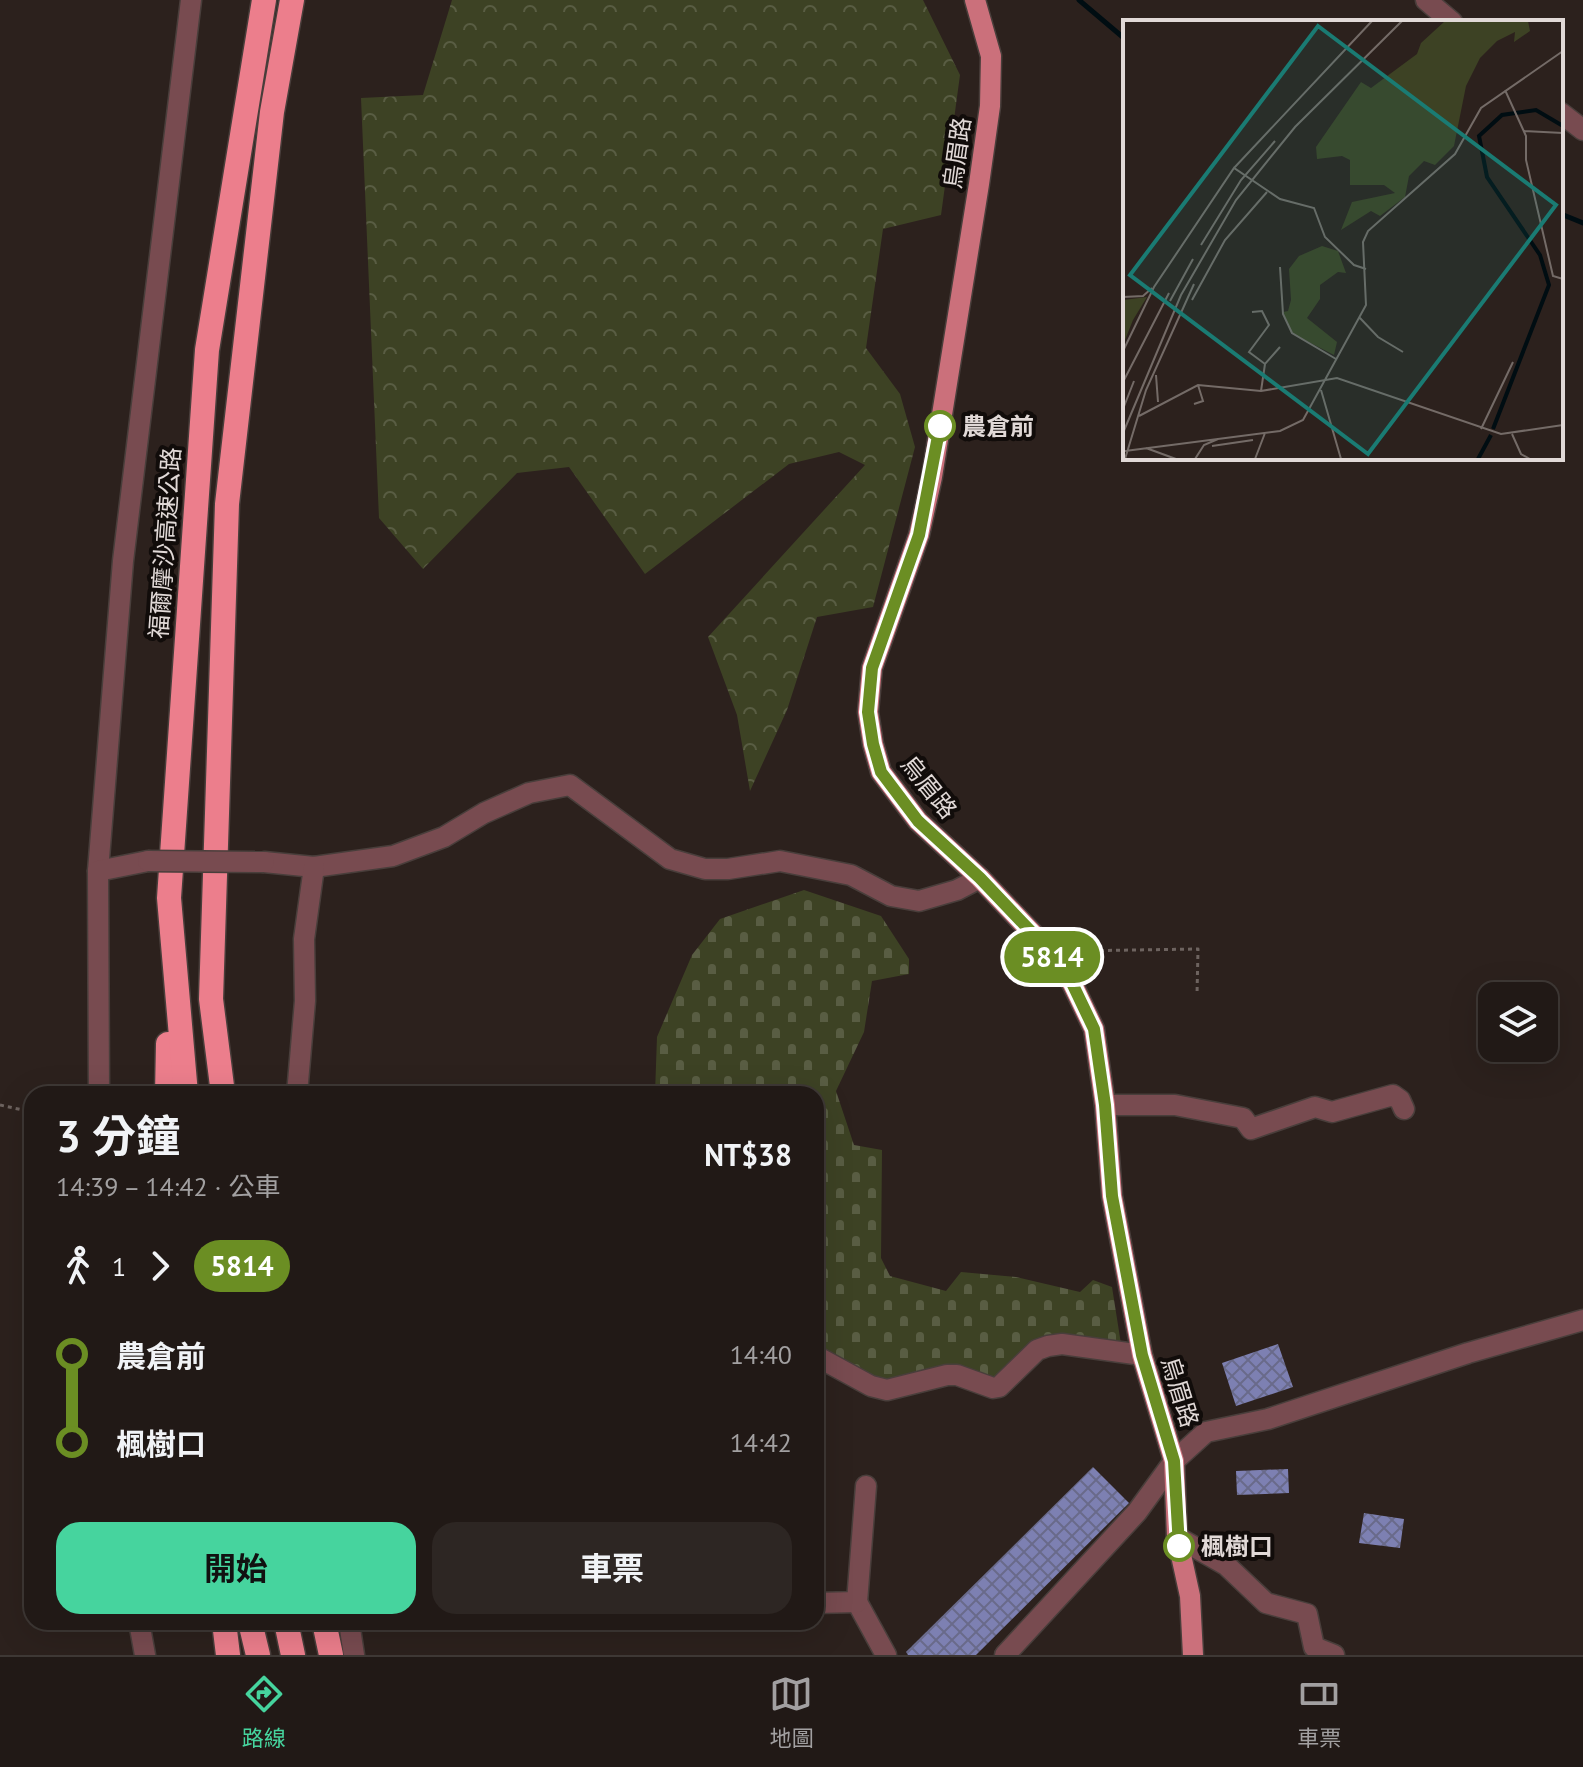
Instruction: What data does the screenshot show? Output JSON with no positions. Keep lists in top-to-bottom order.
{
  "streets": {
    "highway": ["福爾摩沙高速公路"],
    "main road": ["烏眉路"]
  },
  "places": ["農倉前", "楓樹口"],
  "lines": ["bus line 5814"],
  "page": {
    "on_map": "5814",
    "heading": ["3 分鐘", "14:39 – 14:42 · 公車", "NT$38"],
    "legs": ["1", "5814"],
    "list": [
      {
        "name": "農倉前",
        "value": "14:40"
      },
      {
        "name": "楓樹口",
        "value": "14:42"
      }
    ],
    "buttons": ["開始", "車票"],
    "tabs": ["路線", "地圖", "車票"]
  }
}
